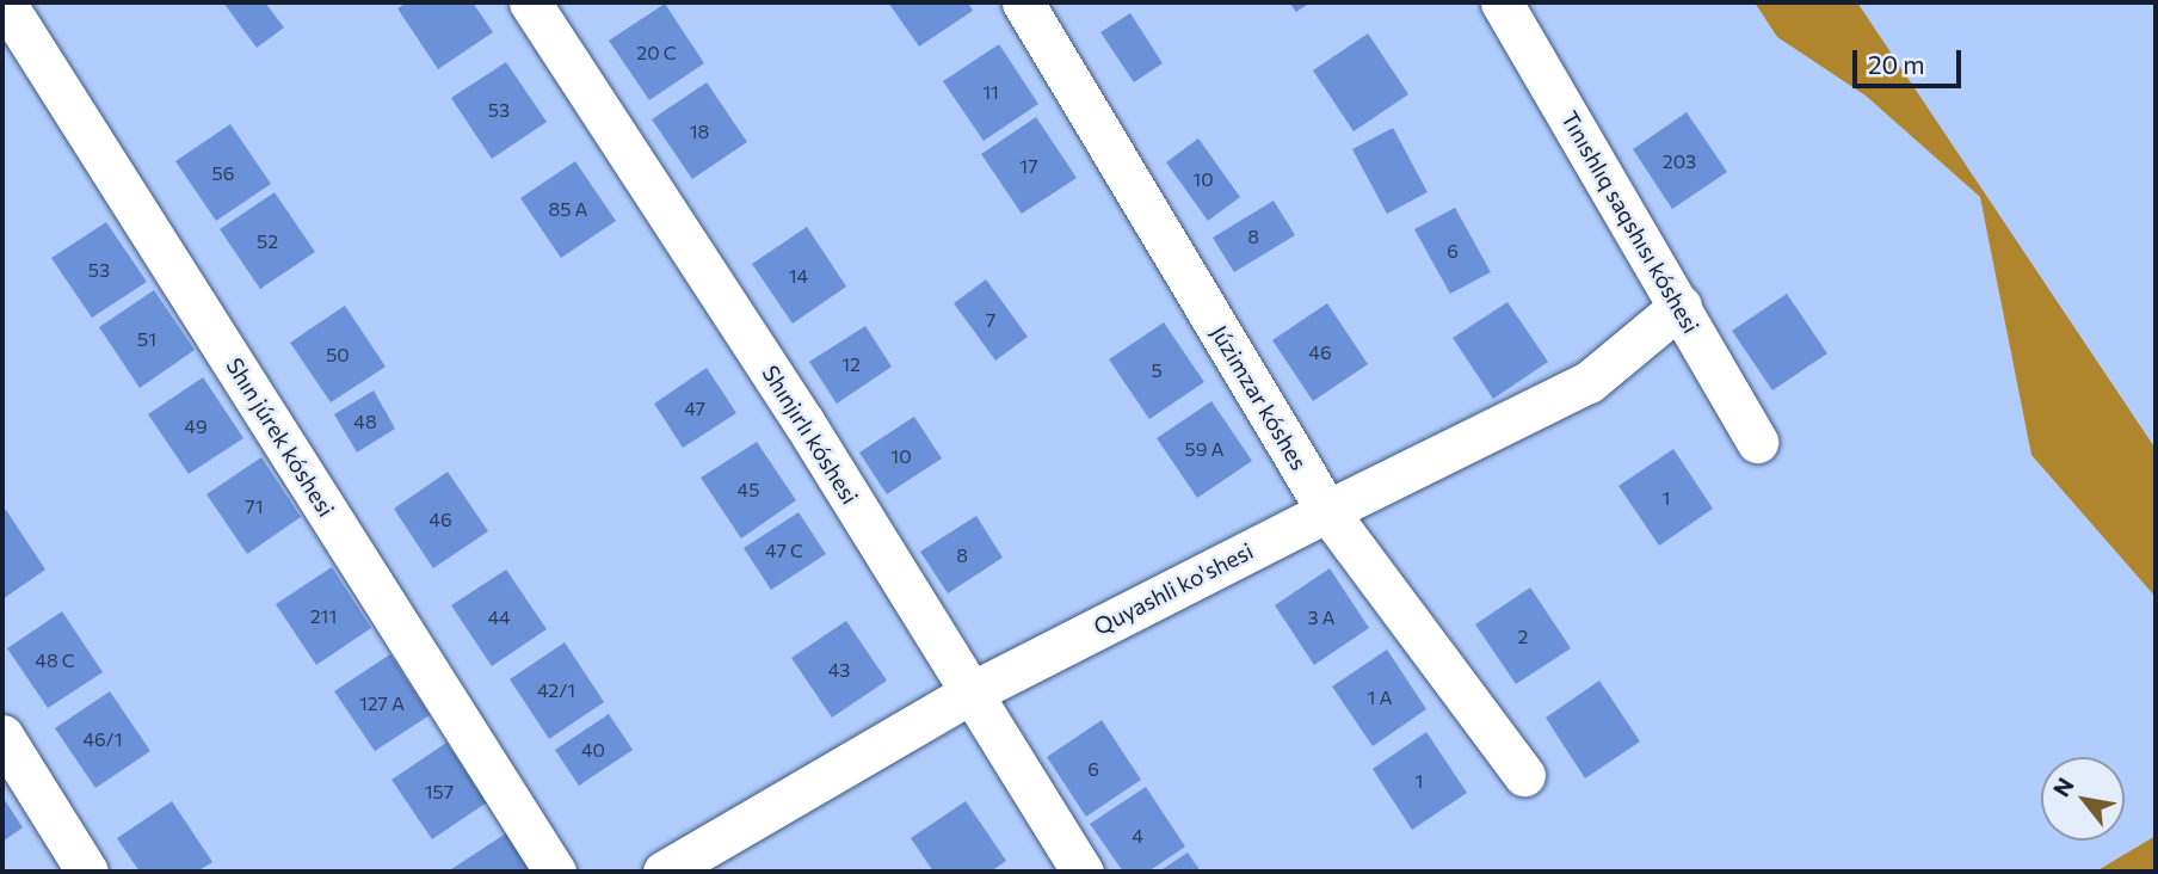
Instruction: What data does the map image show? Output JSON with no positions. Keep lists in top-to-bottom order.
{
  "streets": {
    "street": [
      "Tınıshlıq saqshısı kóshesi",
      "Júzimzar kóshes",
      "Shınjırlı kóshesi",
      "Shın júrek kóshesi",
      "Quyashli ko'shesi"
    ]
  },
  "crossings": [
    ["Tınıshlıq saqshısı kóshesi", "Quyashli ko'shesi"],
    ["Júzimzar kóshes", "Quyashli ko'shesi"],
    ["Shınjırlı kóshesi", "Quyashli ko'shesi"]
  ],
  "house_numbers": [
    "20 С",
    "11",
    "53",
    "18",
    "203",
    "17",
    "56",
    "10",
    "85 А",
    "8",
    "52",
    "6",
    "53",
    "14",
    "7",
    "51",
    "46",
    "50",
    "12",
    "5",
    "47",
    "48",
    "49",
    "59 А",
    "10",
    "45",
    "1",
    "71",
    "46",
    "47 С",
    "8",
    "211",
    "44",
    "3 А",
    "2",
    "48 С",
    "43",
    "42/1",
    "1 А",
    "127 А",
    "46/1",
    "40",
    "6",
    "1",
    "157",
    "4"
  ],
  "scale_bar": "20 m",
  "north": "top left"
}
